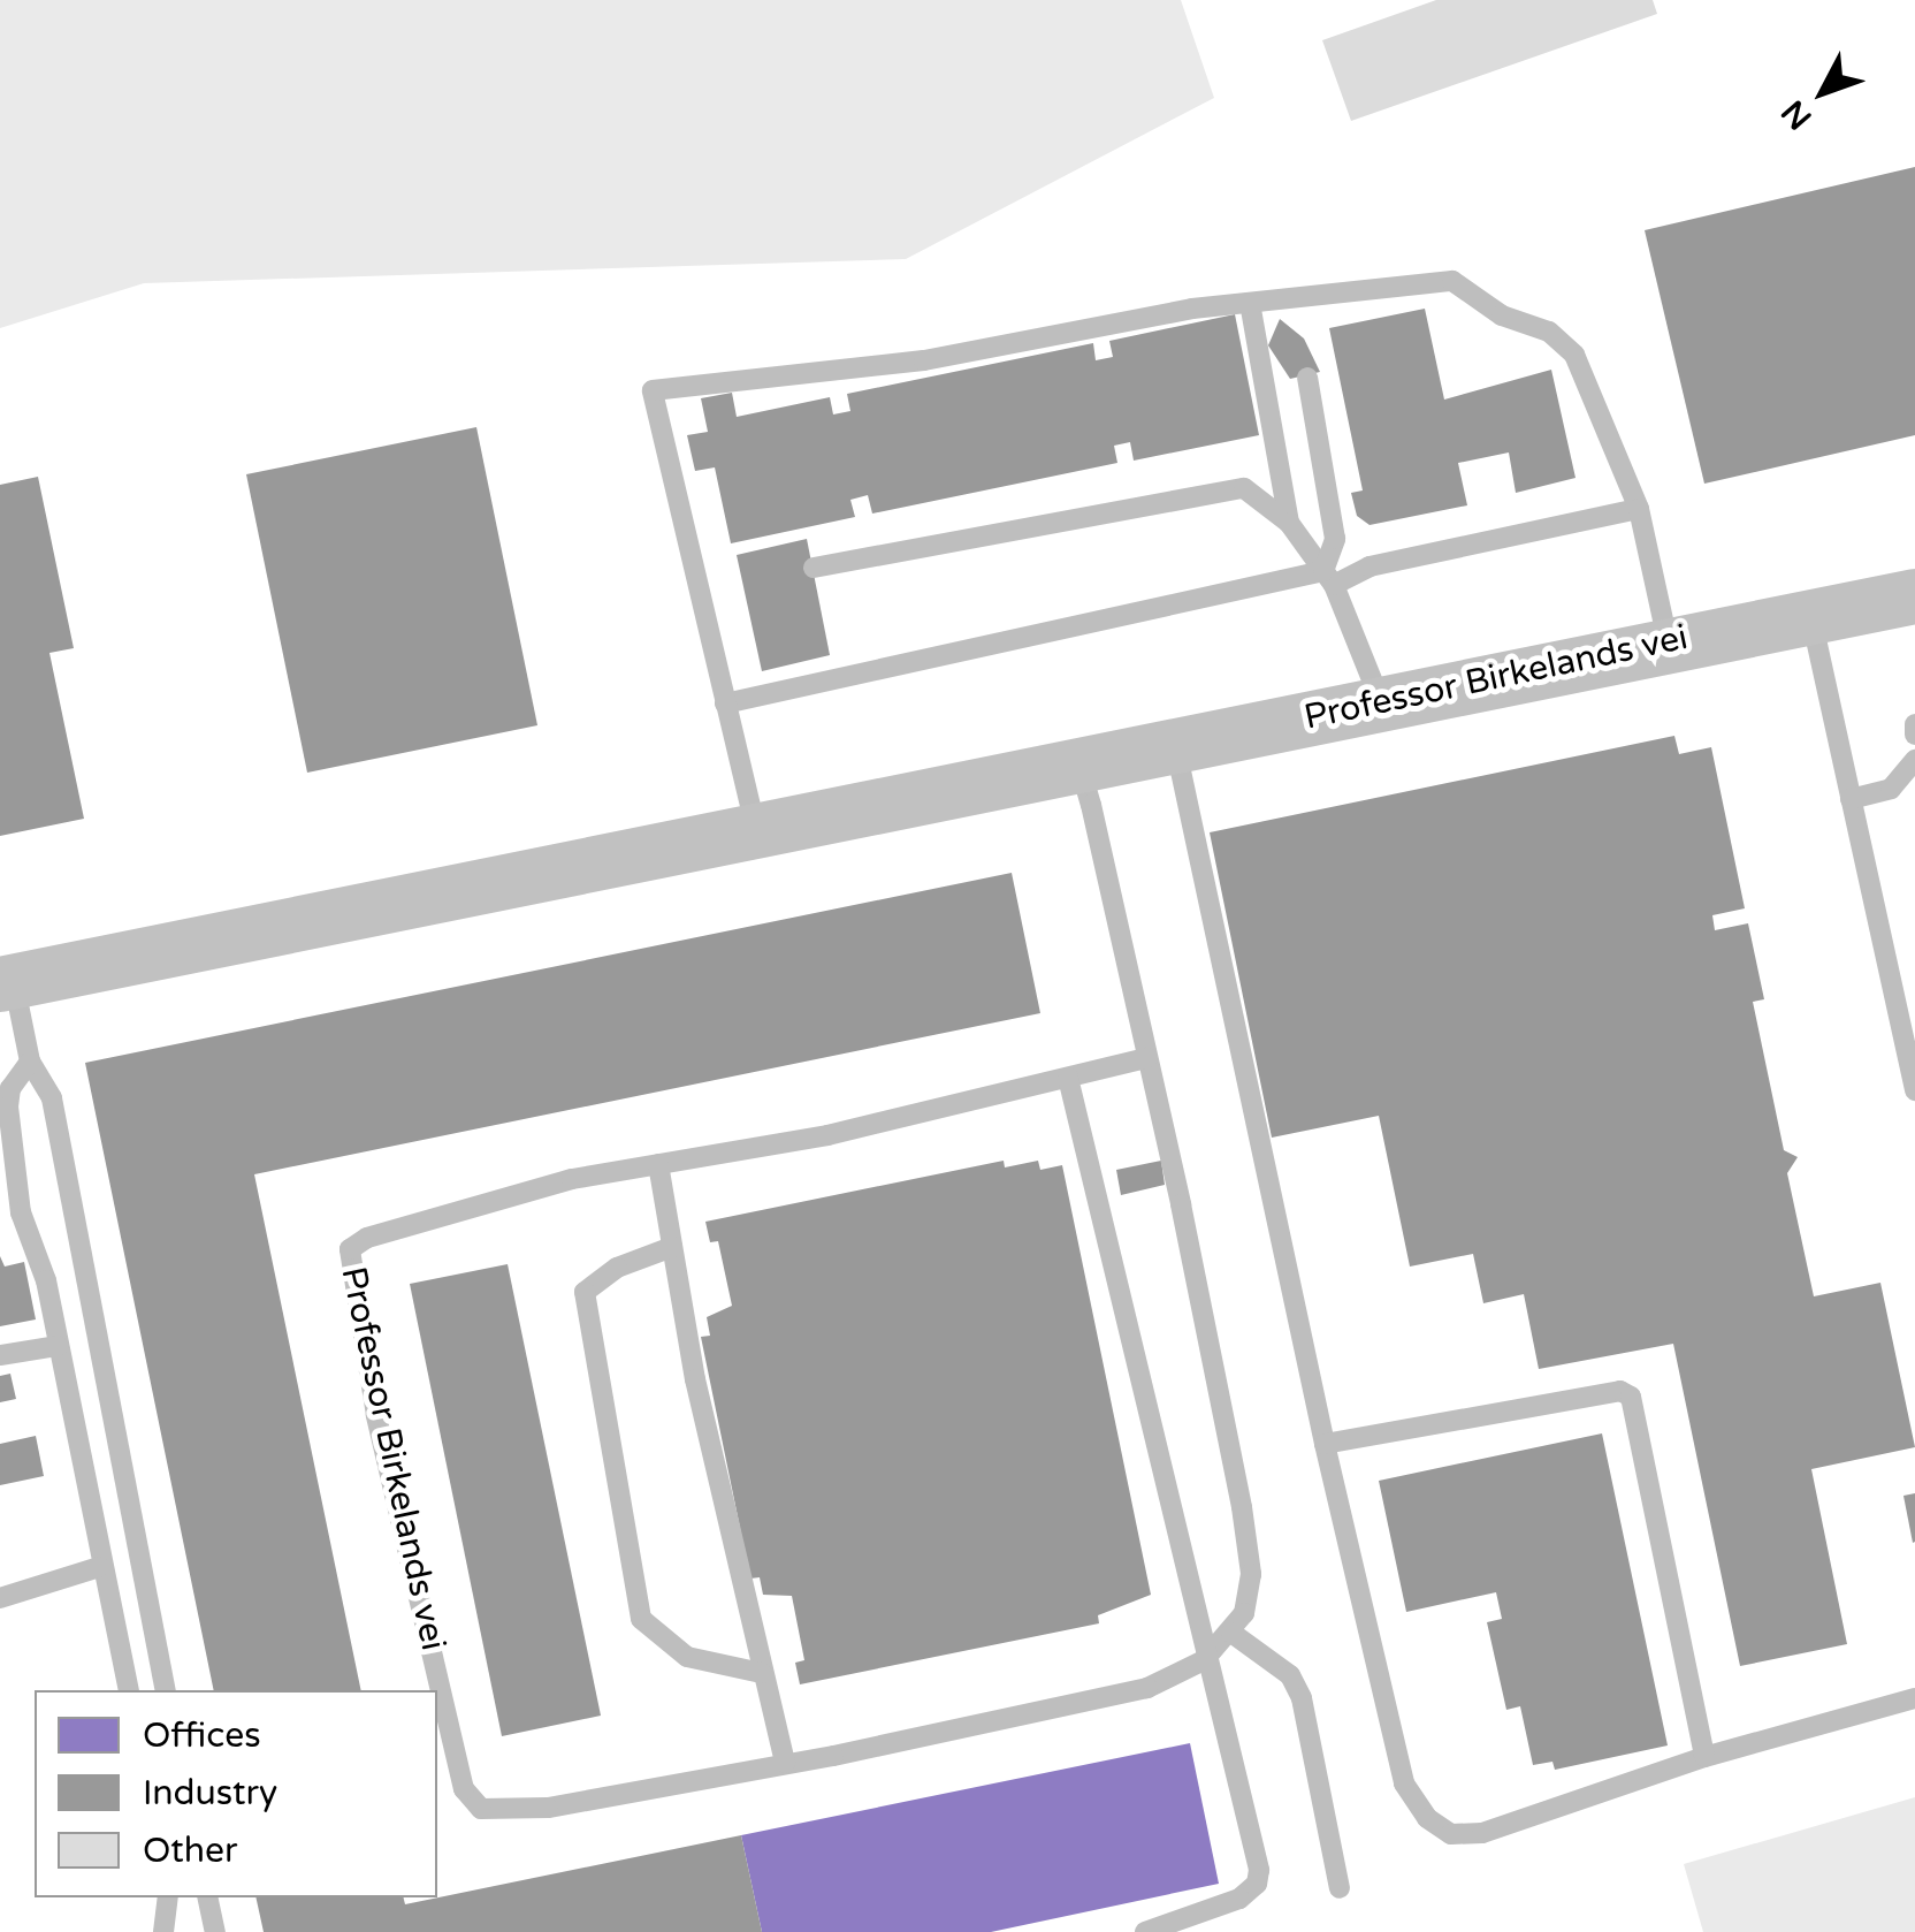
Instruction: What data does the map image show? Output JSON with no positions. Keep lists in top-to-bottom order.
{
  "streets": {
    "main road": ["Professor Birkelands vei"]
  },
  "legend": ["Offices", "Industry", "Other"],
  "north": "bottom left"
}
